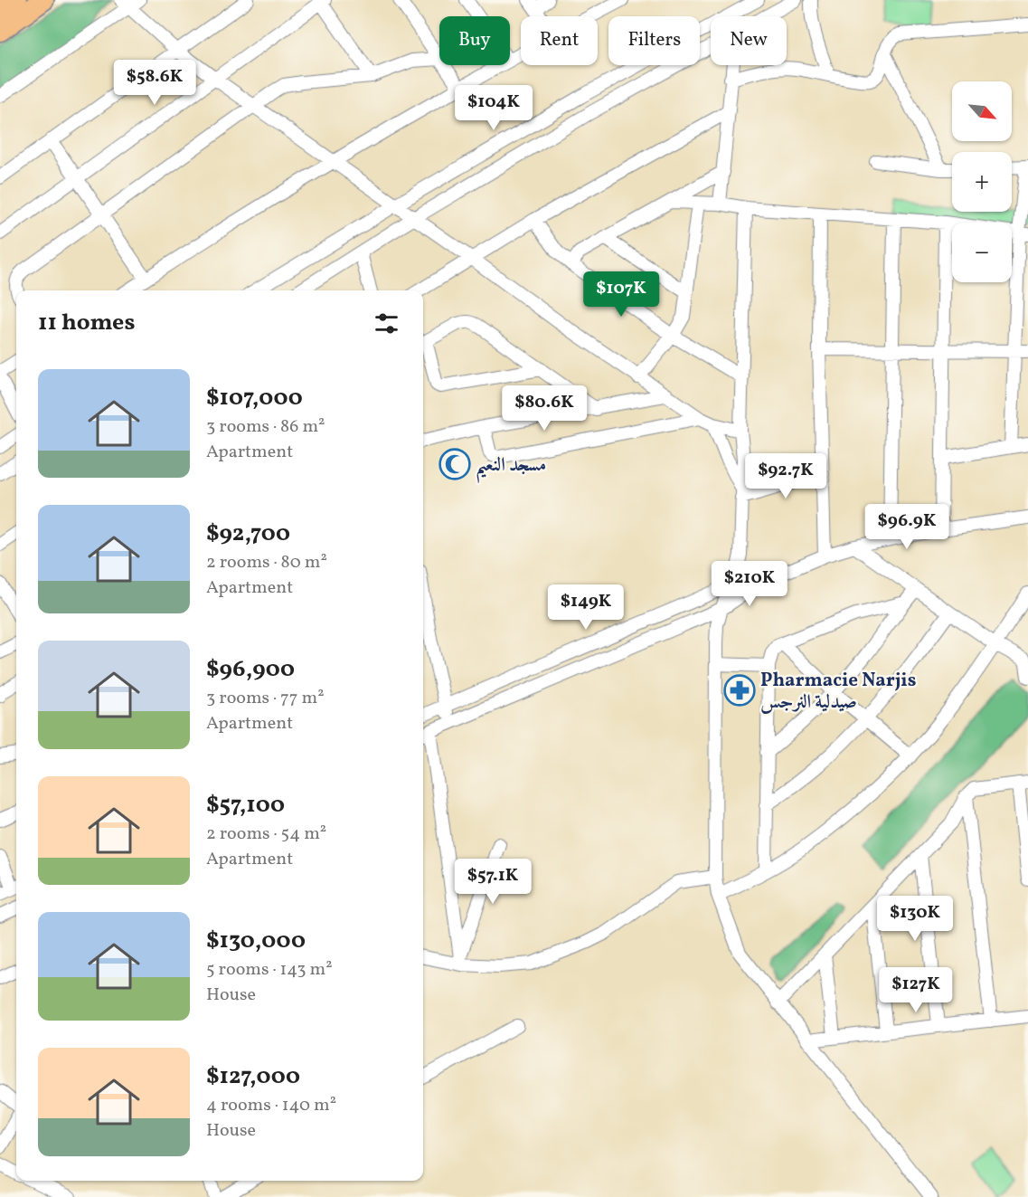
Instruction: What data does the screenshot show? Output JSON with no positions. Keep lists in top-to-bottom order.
{
  "places": {
    "mosque": ["مسجد النعيم"],
    "pharmacy": ["Pharmacie Narjis صيدلية النرجس"]
  },
  "north": "bottom right",
  "page": {
    "chip": [
      "Buy",
      "Rent",
      "Filters",
      "New"
    ],
    "price": [
      "$58.6K",
      "$104K",
      "$107K",
      "$80.6K",
      "$92.7K",
      "$96.9K",
      "$210K",
      "$149K",
      "$57.1K",
      "$130K",
      "$127K"
    ],
    "map_buttons": ["+", "−"],
    "heading": "11 homes",
    "list": [
      {
        "name": "$107,000",
        "note": "3 rooms · 86 m² · Apartment"
      },
      {
        "name": "$92,700",
        "note": "2 rooms · 80 m² · Apartment"
      },
      {
        "name": "$96,900",
        "note": "3 rooms · 77 m² · Apartment"
      },
      {
        "name": "$57,100",
        "note": "2 rooms · 54 m² · Apartment"
      },
      {
        "name": "$130,000",
        "note": "5 rooms · 143 m² · House"
      },
      {
        "name": "$127,000",
        "note": "4 rooms · 140 m² · House"
      }
    ]
  }
}
